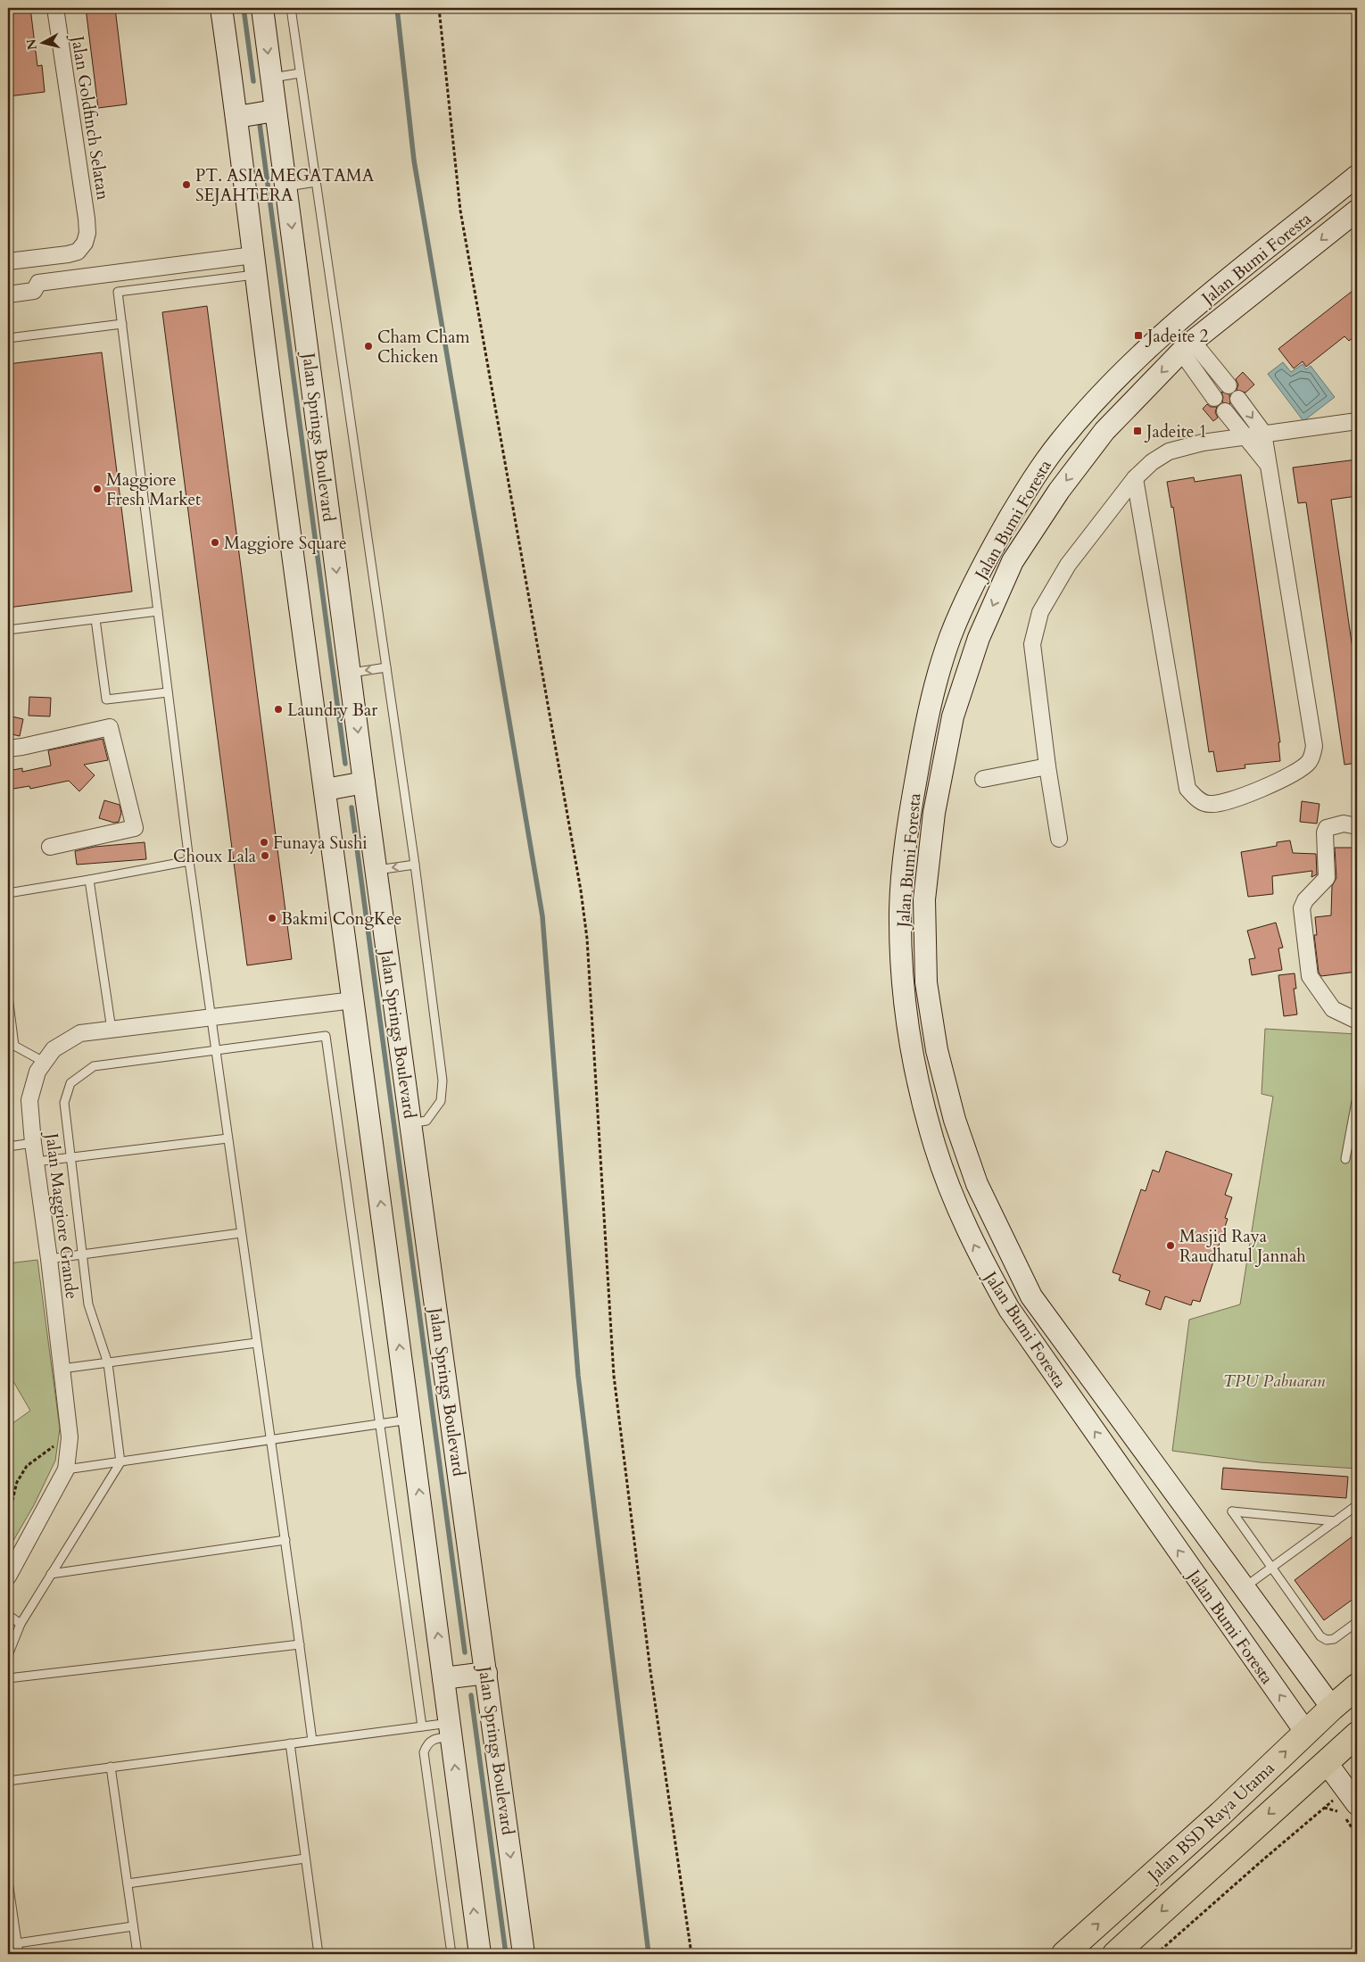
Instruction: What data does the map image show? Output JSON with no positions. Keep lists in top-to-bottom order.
{
  "streets": {
    "main road": ["Jalan Bumi Foresta", "Jalan Springs Boulevard", "Jalan BSD Raya Utama"],
    "street": ["Jalan Goldfinch Selatan", "Jalan Maggiore Grande"]
  },
  "crossings": [
    ["Jalan Bumi Foresta", "Jalan BSD Raya Utama"]
  ],
  "parks": ["TPU Pabuaran"],
  "places": {
    "other": [
      "PT. ASIA MEGATAMA SEJAHTERA",
      "Cham Cham Chicken",
      "Maggiore Fresh Market",
      "Maggiore Square",
      "Laundry Bar",
      "Funaya Sushi",
      "Choux Lala",
      "Bakmi CongKee",
      "Masjid Raya Raudhatul Jannah"
    ],
    "transit": ["Jadeite 2", "Jadeite 1"]
  },
  "north": "left"
}
